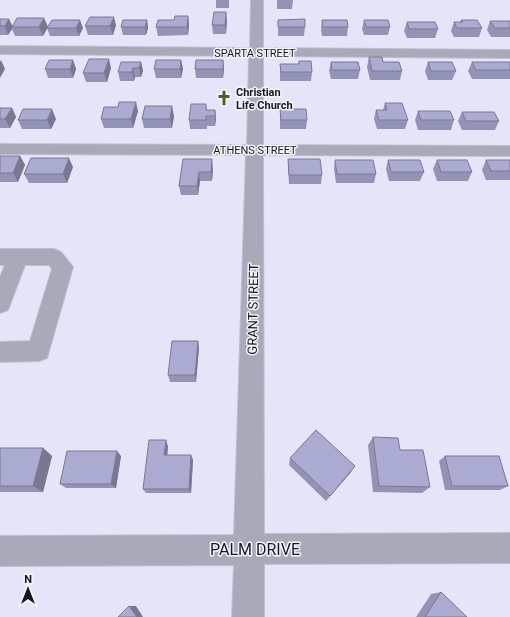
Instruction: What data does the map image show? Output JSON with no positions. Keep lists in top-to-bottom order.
{
  "streets": {
    "street": [
      "SPARTA STREET",
      "ATHENS STREET",
      "GRANT STREET",
      "PALM DRIVE"
    ]
  },
  "crossings": [
    ["SPARTA STREET", "GRANT STREET"],
    ["ATHENS STREET", "GRANT STREET"],
    ["GRANT STREET", "PALM DRIVE"]
  ],
  "places": {
    "church": ["Christian Life Church"]
  },
  "north": "top"
}
